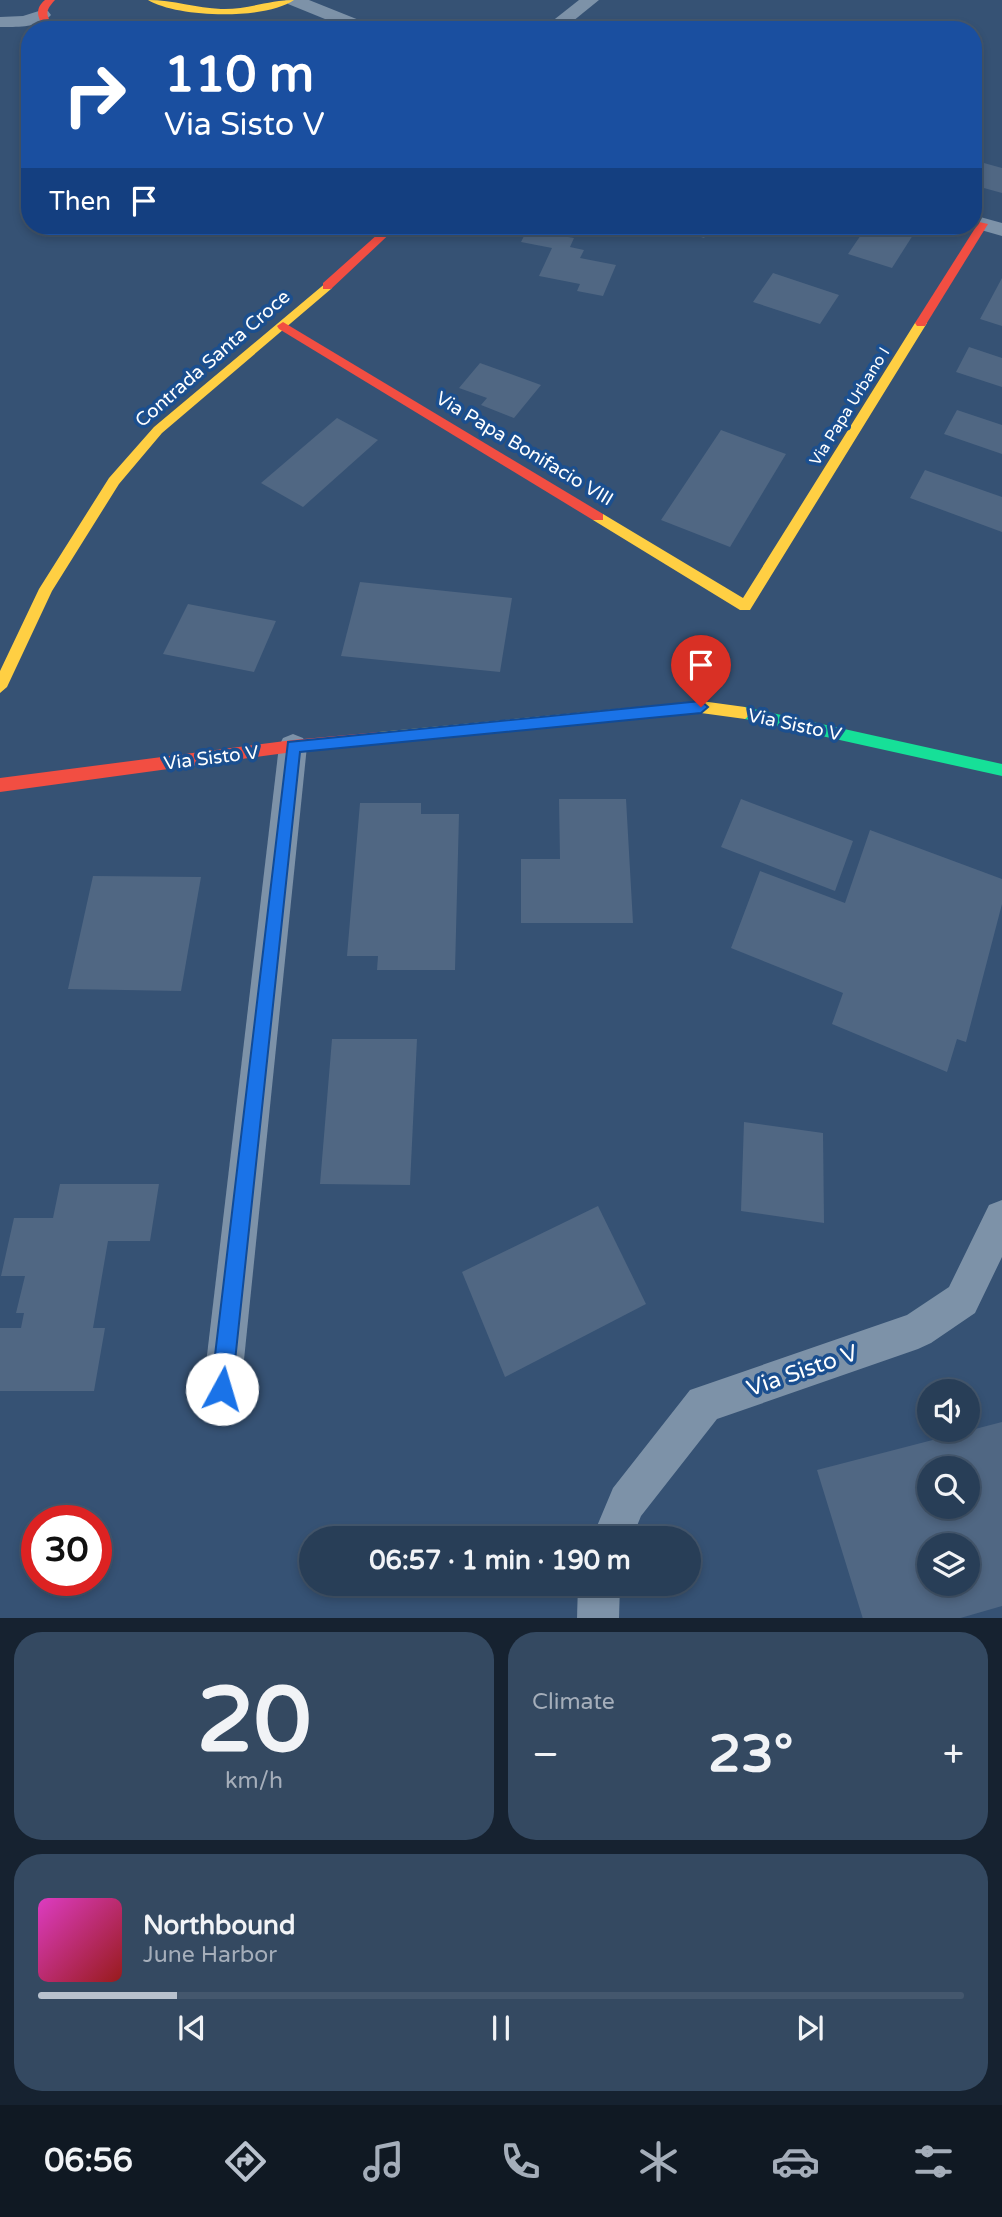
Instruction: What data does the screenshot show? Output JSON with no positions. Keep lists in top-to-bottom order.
{
  "streets": {
    "street": [
      "Contrada Santa Croce",
      "Via Papa Urbano I",
      "Via Papa Bonifacio VIII",
      "Via Sisto V"
    ]
  },
  "crossings": [
    ["Contrada Santa Croce", "Via Papa Bonifacio VIII"],
    ["Via Papa Urbano I", "Via Papa Bonifacio VIII"]
  ],
  "page": {
    "turn": ["110 m", "Via Sisto V"],
    "then": "Then",
    "limit": "30",
    "trip": "06:57 · 1 min · 190 m",
    "tile": [
      ["20", "km/h"],
      "Climate"
    ],
    "heat": ["−", "23°", "+"],
    "song": ["Northbound", "June Harbor"],
    "tabs": "06:56"
  }
}
